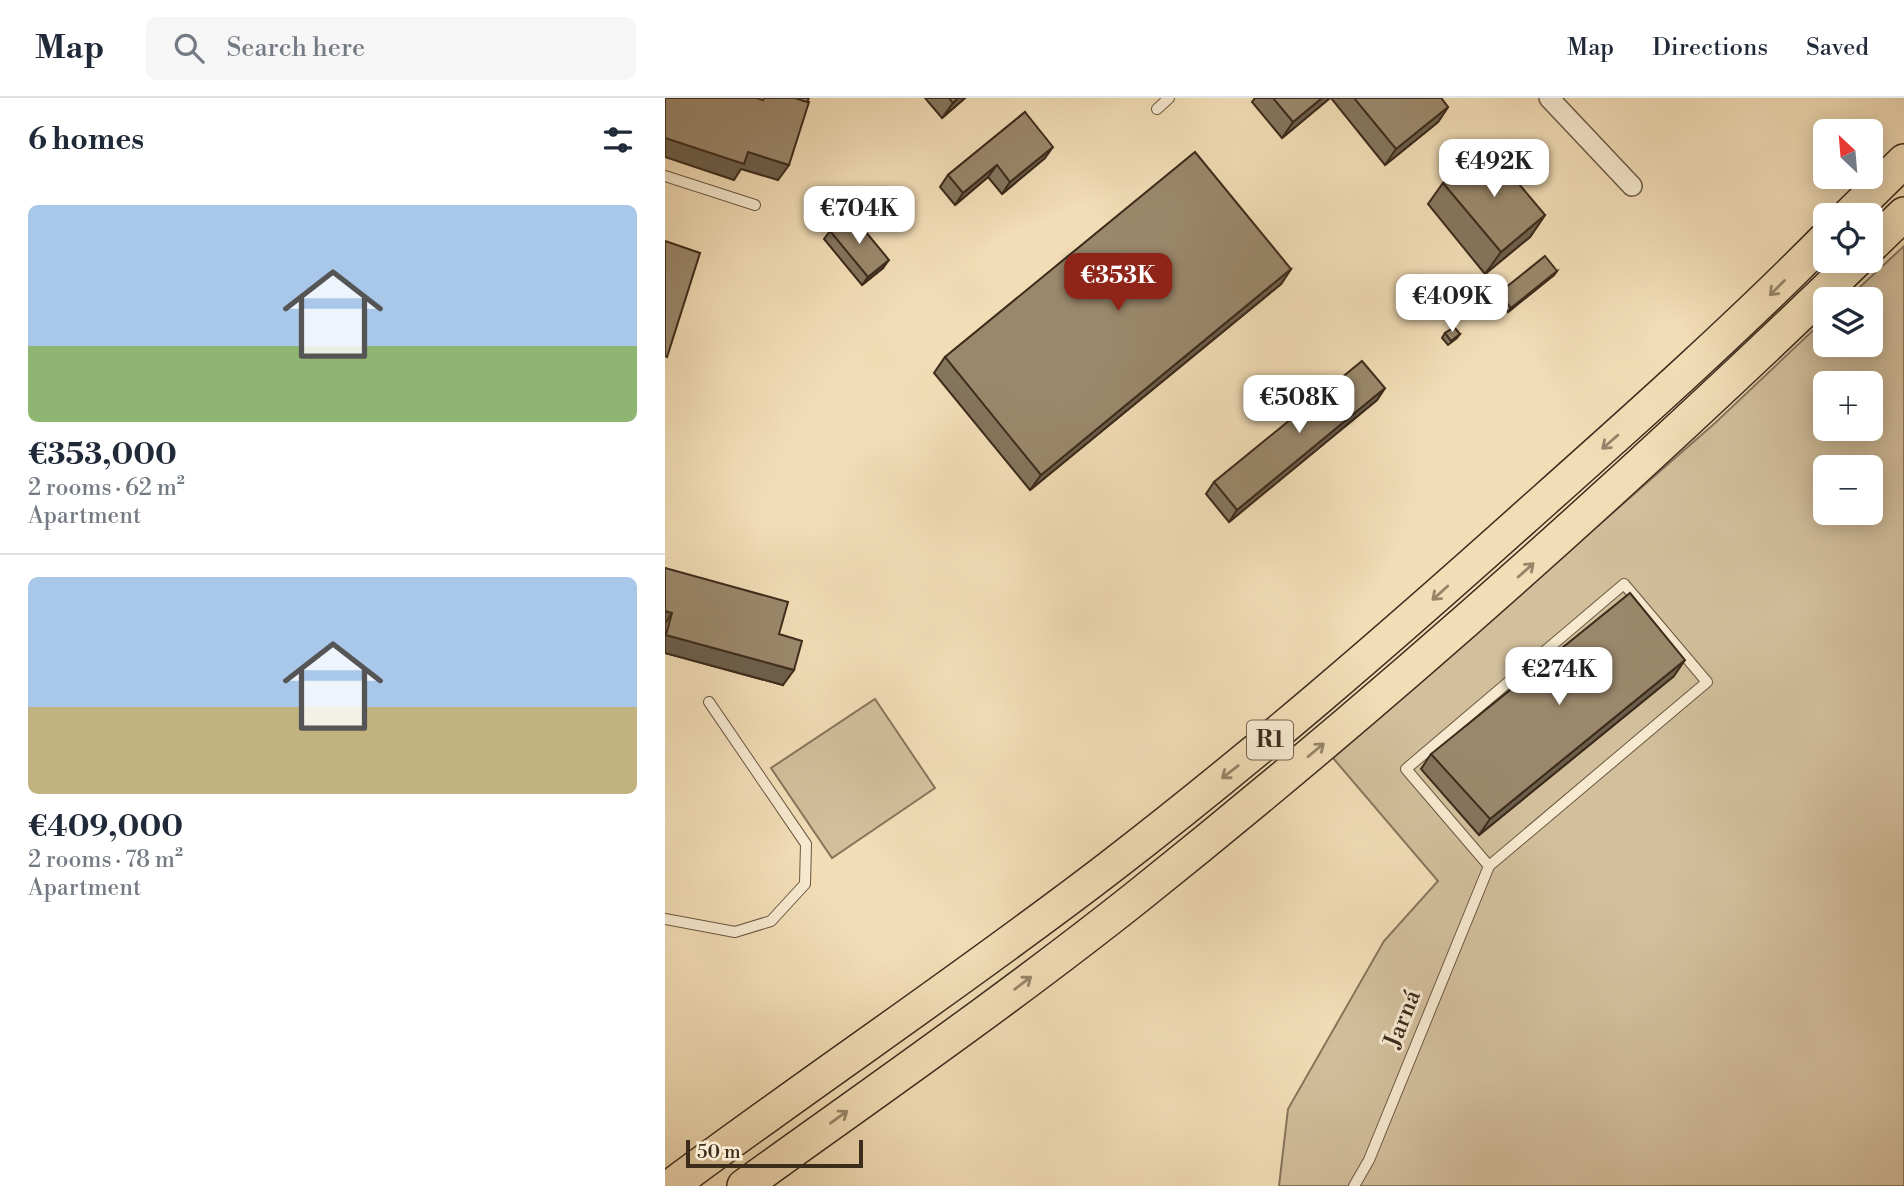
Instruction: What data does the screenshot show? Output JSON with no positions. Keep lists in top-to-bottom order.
{
  "streets": {
    "highway": ["R1"],
    "lane": ["Jarná"]
  },
  "scale_bar": "50 m",
  "north": "top left",
  "page": {
    "header": "Map",
    "search": "Search here",
    "nav": ["Map", "Directions", "Saved"],
    "heading": "6 homes",
    "map_buttons": ["+", "−"],
    "price": [
      "€492K",
      "€704K",
      "€353K",
      "€409K",
      "€508K",
      "€274K"
    ],
    "list": [
      {
        "name": "€353,000",
        "note": "2 rooms · 62 m² · Apartment"
      },
      {
        "name": "€409,000",
        "note": "2 rooms · 78 m² · Apartment"
      }
    ],
    "scale": "50 m"
  }
}
